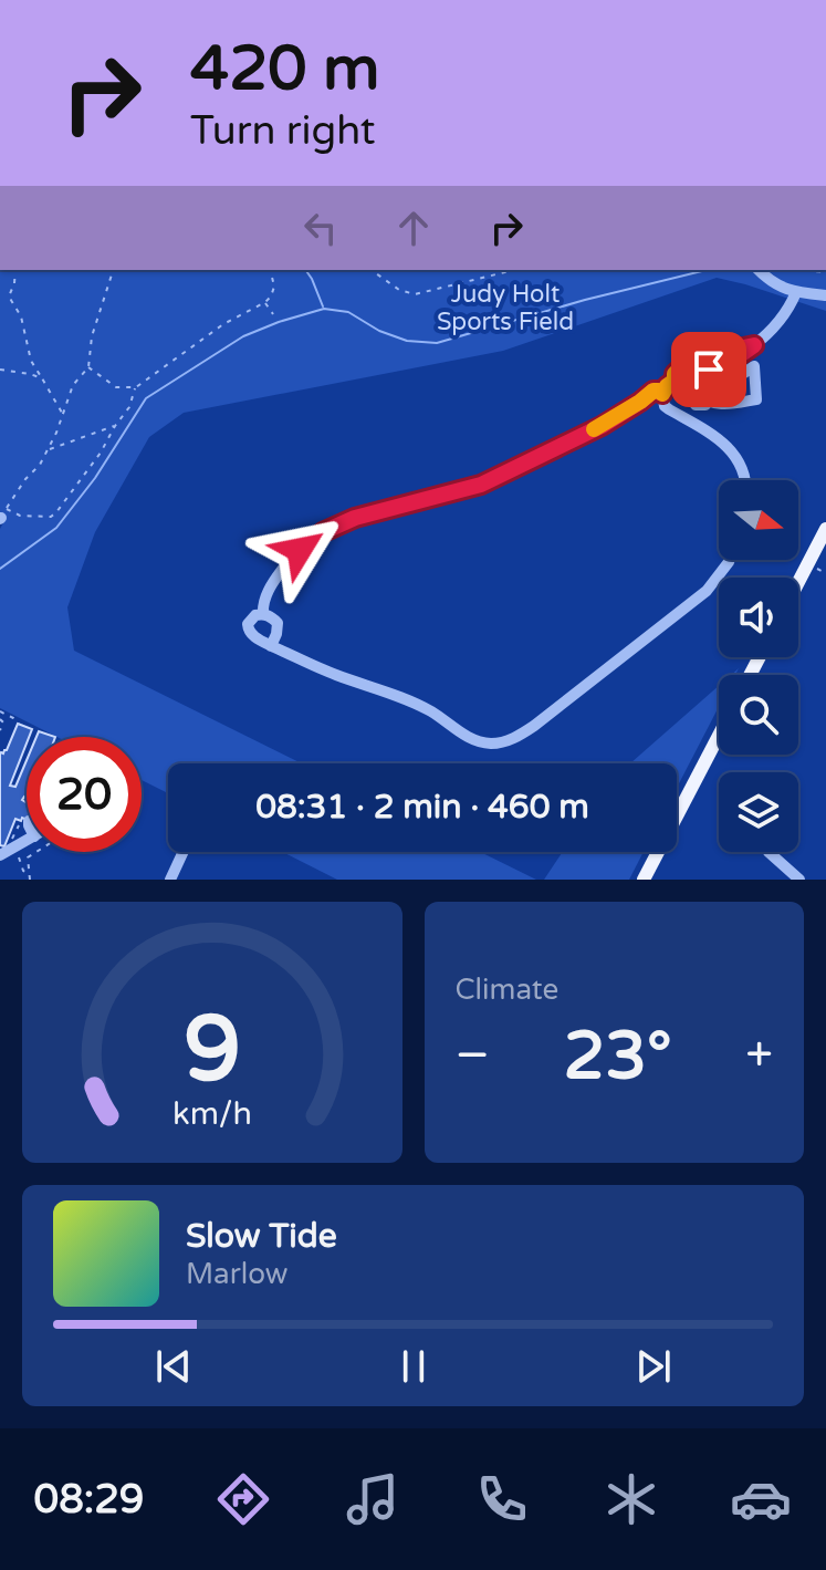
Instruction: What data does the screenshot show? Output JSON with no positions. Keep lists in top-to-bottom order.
{
  "parks": ["Judy Holt Sports Field"],
  "north": "right",
  "page": {
    "turn": ["420 m", "Turn right"],
    "limit": "20",
    "trip": "08:31 · 2 min · 460 m",
    "tile": "Climate",
    "heat": ["−", "23°", "+"],
    "song": ["Slow Tide", "Marlow"],
    "tabs": "08:29",
    "gauge": ["9", "km/h"]
  }
}
